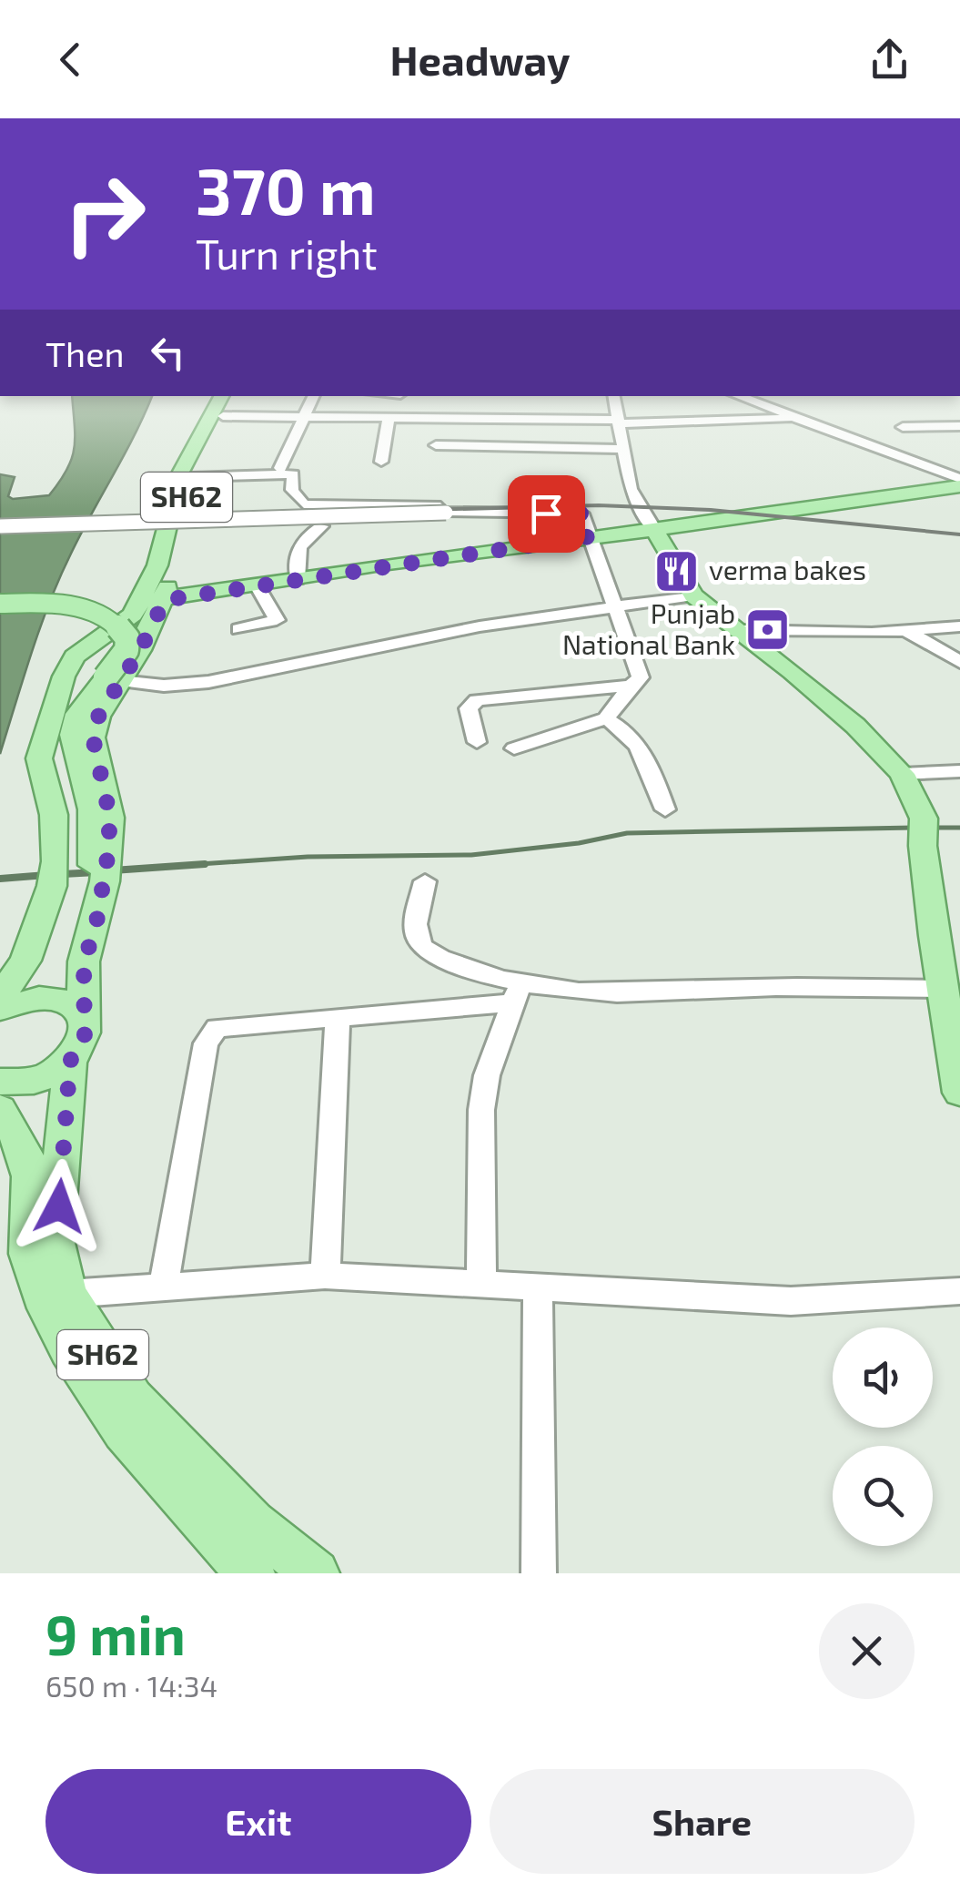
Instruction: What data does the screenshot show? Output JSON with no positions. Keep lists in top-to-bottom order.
{
  "streets": {
    "main road": ["SH62"]
  },
  "places": {
    "restaurant": ["verma bakes"],
    "bank": ["Punjab National Bank"]
  },
  "page": {
    "header": "Headway",
    "turn": ["370 m", "Turn right"],
    "then": "Then",
    "heading": ["9 min", "650 m · 14:34"],
    "buttons": ["Exit", "Share"]
  }
}
